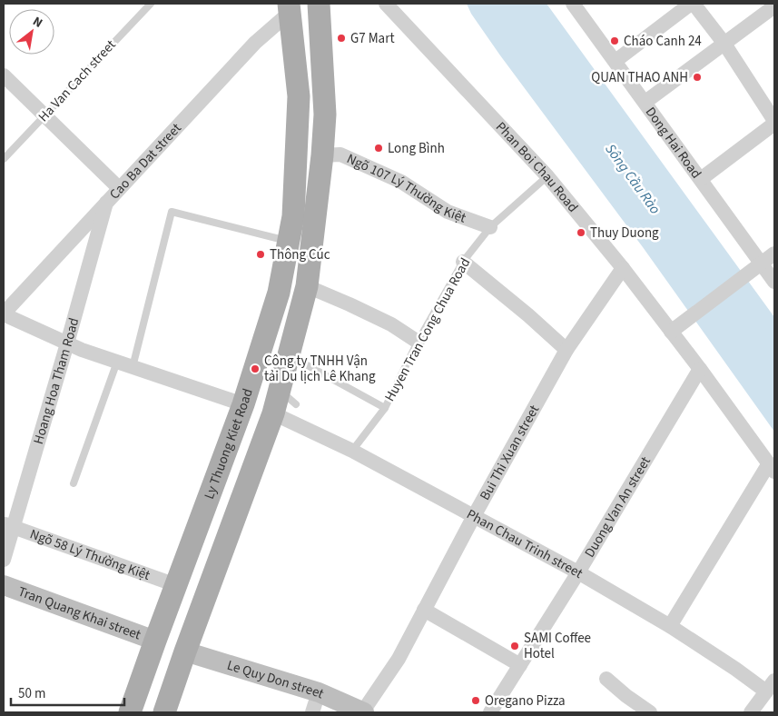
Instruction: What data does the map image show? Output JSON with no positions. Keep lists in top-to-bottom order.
{
  "streets": {
    "main road": ["Ly Thuong Kiet Road", "Tran Quang Khai street", "Le Quy Don street"],
    "street": [
      "Dong Hai Road",
      "Cao Ba Dat street",
      "Phan Boi Chau Road",
      "Ngõ 107 Lý Thường Kiệt",
      "Hoang Hoa Tham Road",
      "Bui Thi Xuan street",
      "Duong Van An street",
      "Phan Chau Trinh street",
      "Ngõ 58 Lý Thường Kiệt"
    ],
    "lane": ["Ha Van Cach street", "Huyen Tran Cong Chua Road"]
  },
  "crossings": [
    ["Cao Ba Dat street", "Hoang Hoa Tham Road"],
    ["Cao Ba Dat street", "Ly Thuong Kiet Road"],
    ["Phan Boi Chau Road", "Huyen Tran Cong Chua Road"],
    ["Phan Boi Chau Road", "Bui Thi Xuan street"],
    ["Phan Boi Chau Road", "Duong Van An street"],
    ["Ngõ 107 Lý Thường Kiệt", "Huyen Tran Cong Chua Road"],
    ["Huyen Tran Cong Chua Road", "Phan Chau Trinh street"],
    ["Hoang Hoa Tham Road", "Ngõ 58 Lý Thường Kiệt"],
    ["Ly Thuong Kiet Road", "Ngõ 58 Lý Thường Kiệt"],
    ["Ly Thuong Kiet Road", "Tran Quang Khai street"],
    ["Bui Thi Xuan street", "Phan Chau Trinh street"],
    ["Bui Thi Xuan street", "Le Quy Don street"],
    ["Duong Van An street", "Phan Chau Trinh street"]
  ],
  "water": ["Sông Cầu Rào"],
  "places": [
    "G7 Mart",
    "Cháo Canh 24",
    "QUAN THAO ANH",
    "Long Bình",
    "Thuy Duong",
    "Thông Cúc",
    "Công ty TNHH Vận tải Du lịch Lê Khang",
    "SAMI Coffee Hotel",
    "Oregano Pizza"
  ],
  "scale_bar": "50 m",
  "north": "top right"
}
